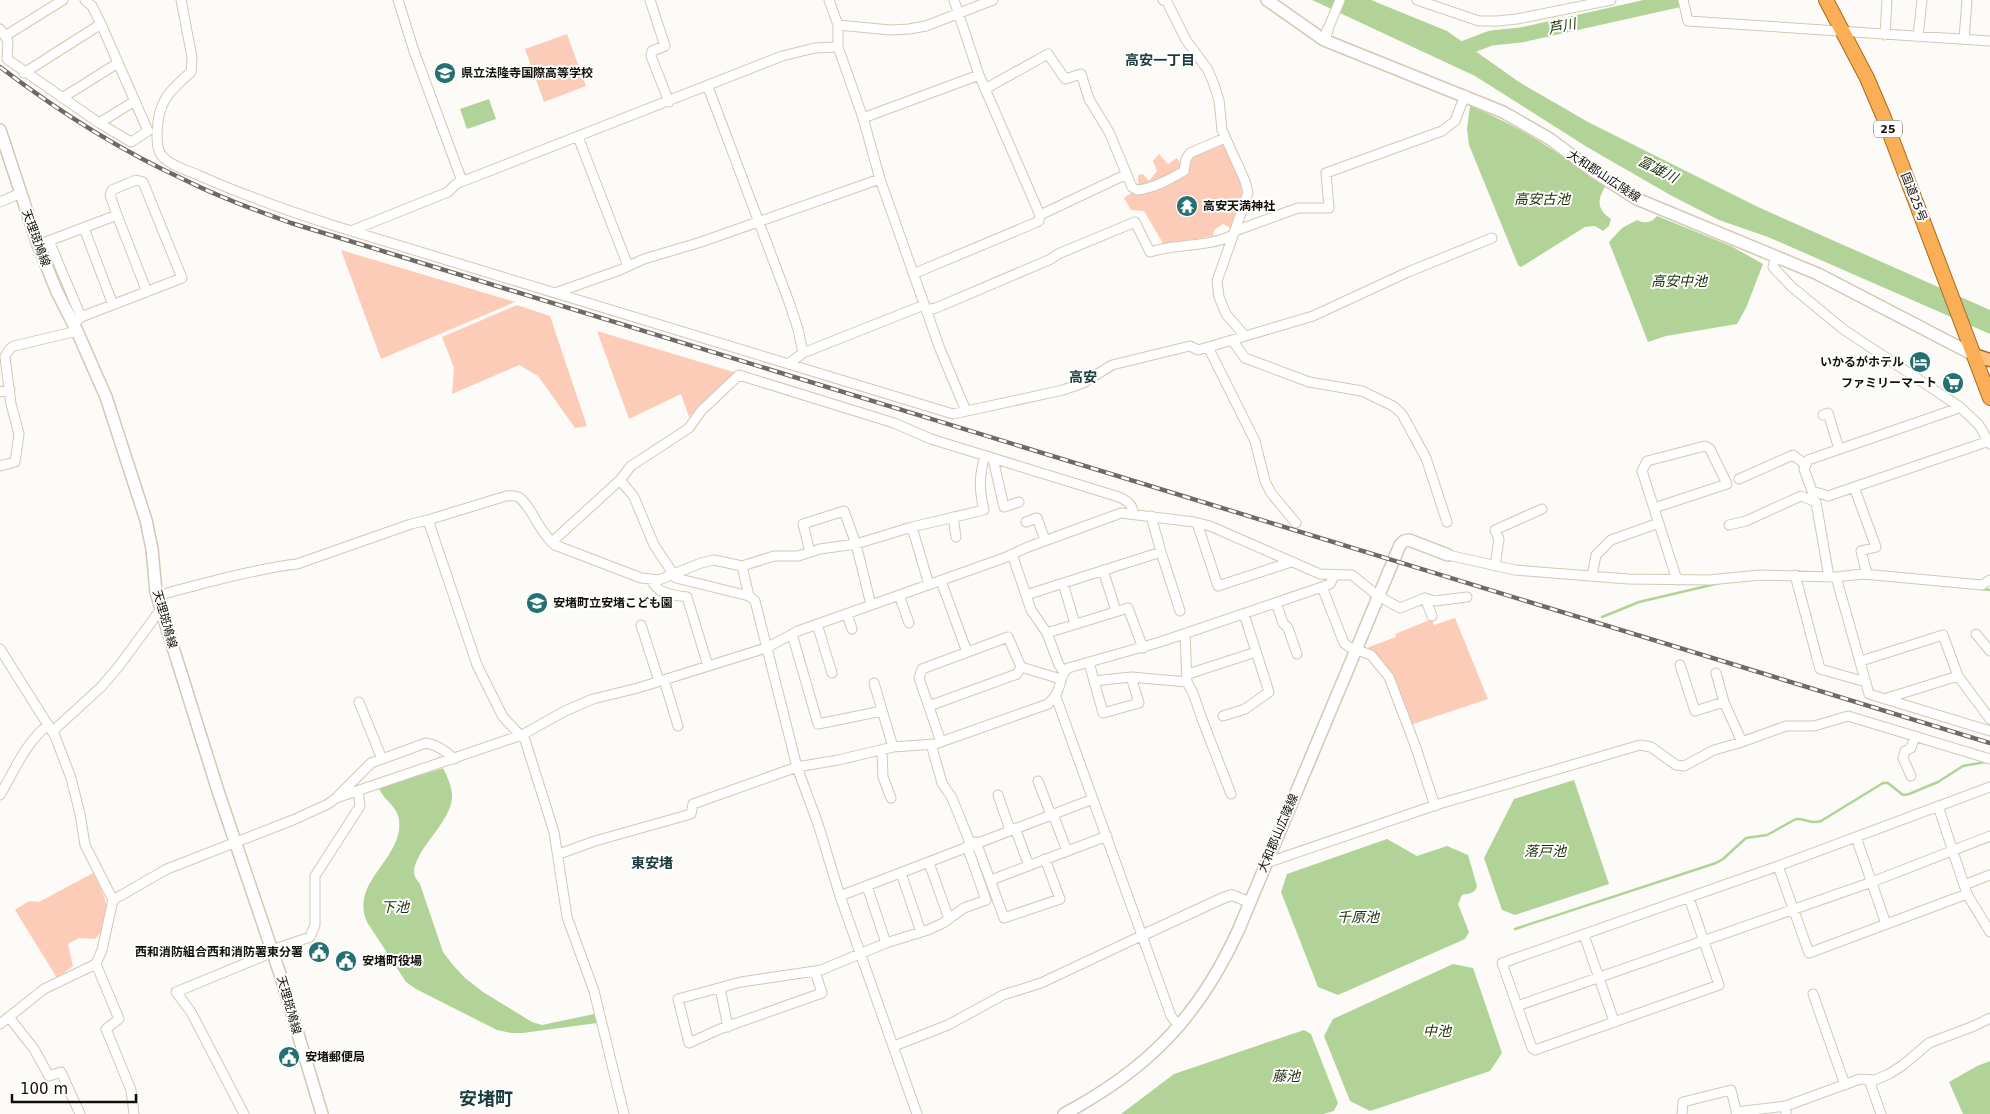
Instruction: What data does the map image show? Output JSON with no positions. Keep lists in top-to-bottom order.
{
  "streets": {
    "highway": ["25", "国道25号"],
    "main road": ["大和郡山広陵線", "天理斑鳩線"]
  },
  "crossings": [
    ["大和郡山広陵線", "国道25号"]
  ],
  "districts": [
    "高安一丁目",
    "高安",
    "東安堵",
    "安堵町"
  ],
  "water": [
    "芦川",
    "富雄川",
    "高安古池",
    "高安中池",
    "落戸池",
    "下池",
    "千原池",
    "中池",
    "藤池"
  ],
  "places": {
    "school or university": ["県立法隆寺国際高等学校", "安堵町立安堵こども園"],
    "temple": ["高安天満神社"],
    "hotel": ["いかるがホテル"],
    "supermarket": ["ファミリーマート"],
    "public building": ["西和消防組合西和消防署東分署", "安堵町役場", "安堵郵便局"]
  },
  "scale_bar": "100 m"
}
